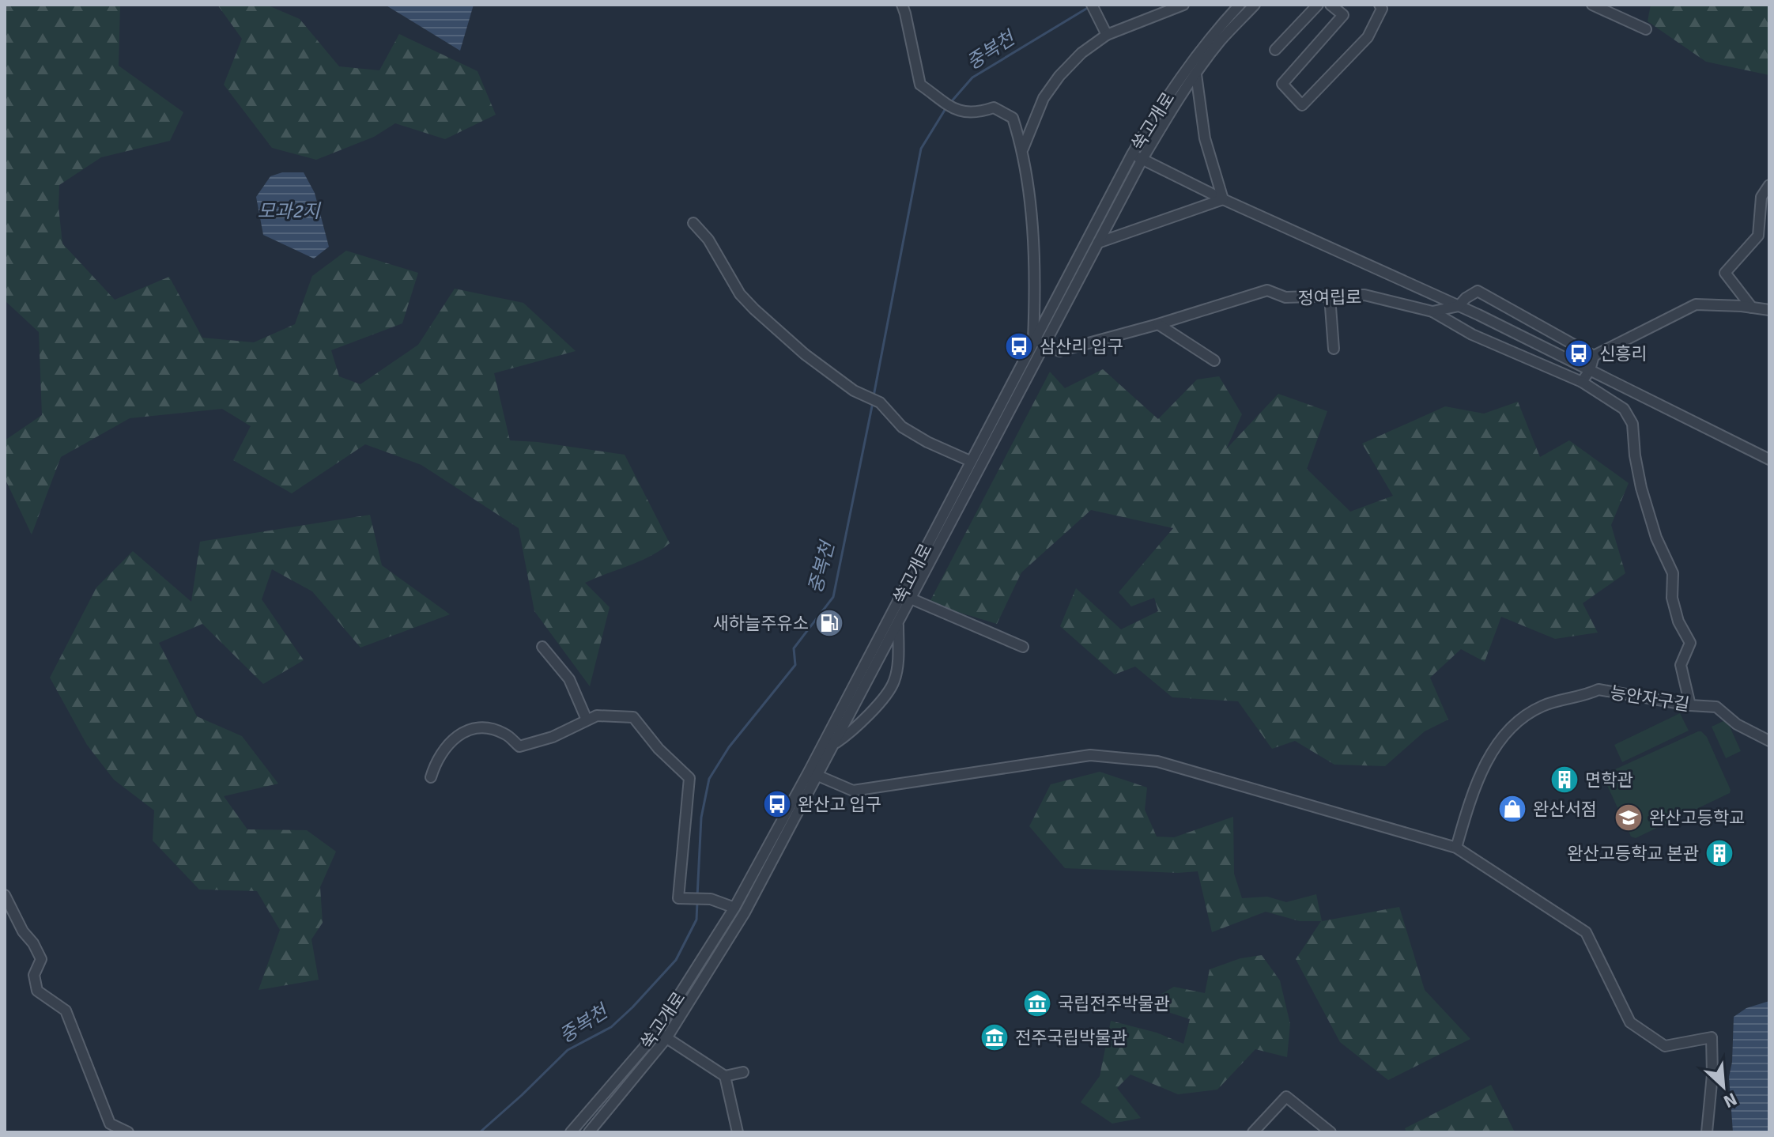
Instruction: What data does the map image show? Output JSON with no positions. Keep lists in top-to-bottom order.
{
  "streets": {
    "street": ["쑥고개로", "정여립로", "능안자구길"]
  },
  "crossings": [
    ["쑥고개로", "정여립로"],
    ["정여립로", "능안자구길"]
  ],
  "water": ["중복천", "모과2지"],
  "places": {
    "bus stop": ["삼산리 입구", "신흥리", "완산고 입구"],
    "fuel station": ["새하늘주유소"],
    "building": ["면학관", "완산고등학교 본관"],
    "shop": ["완산서점"],
    "school or university": ["완산고등학교"],
    "museum": ["국립전주박물관", "전주국립박물관"]
  },
  "north": "bottom right"
}
